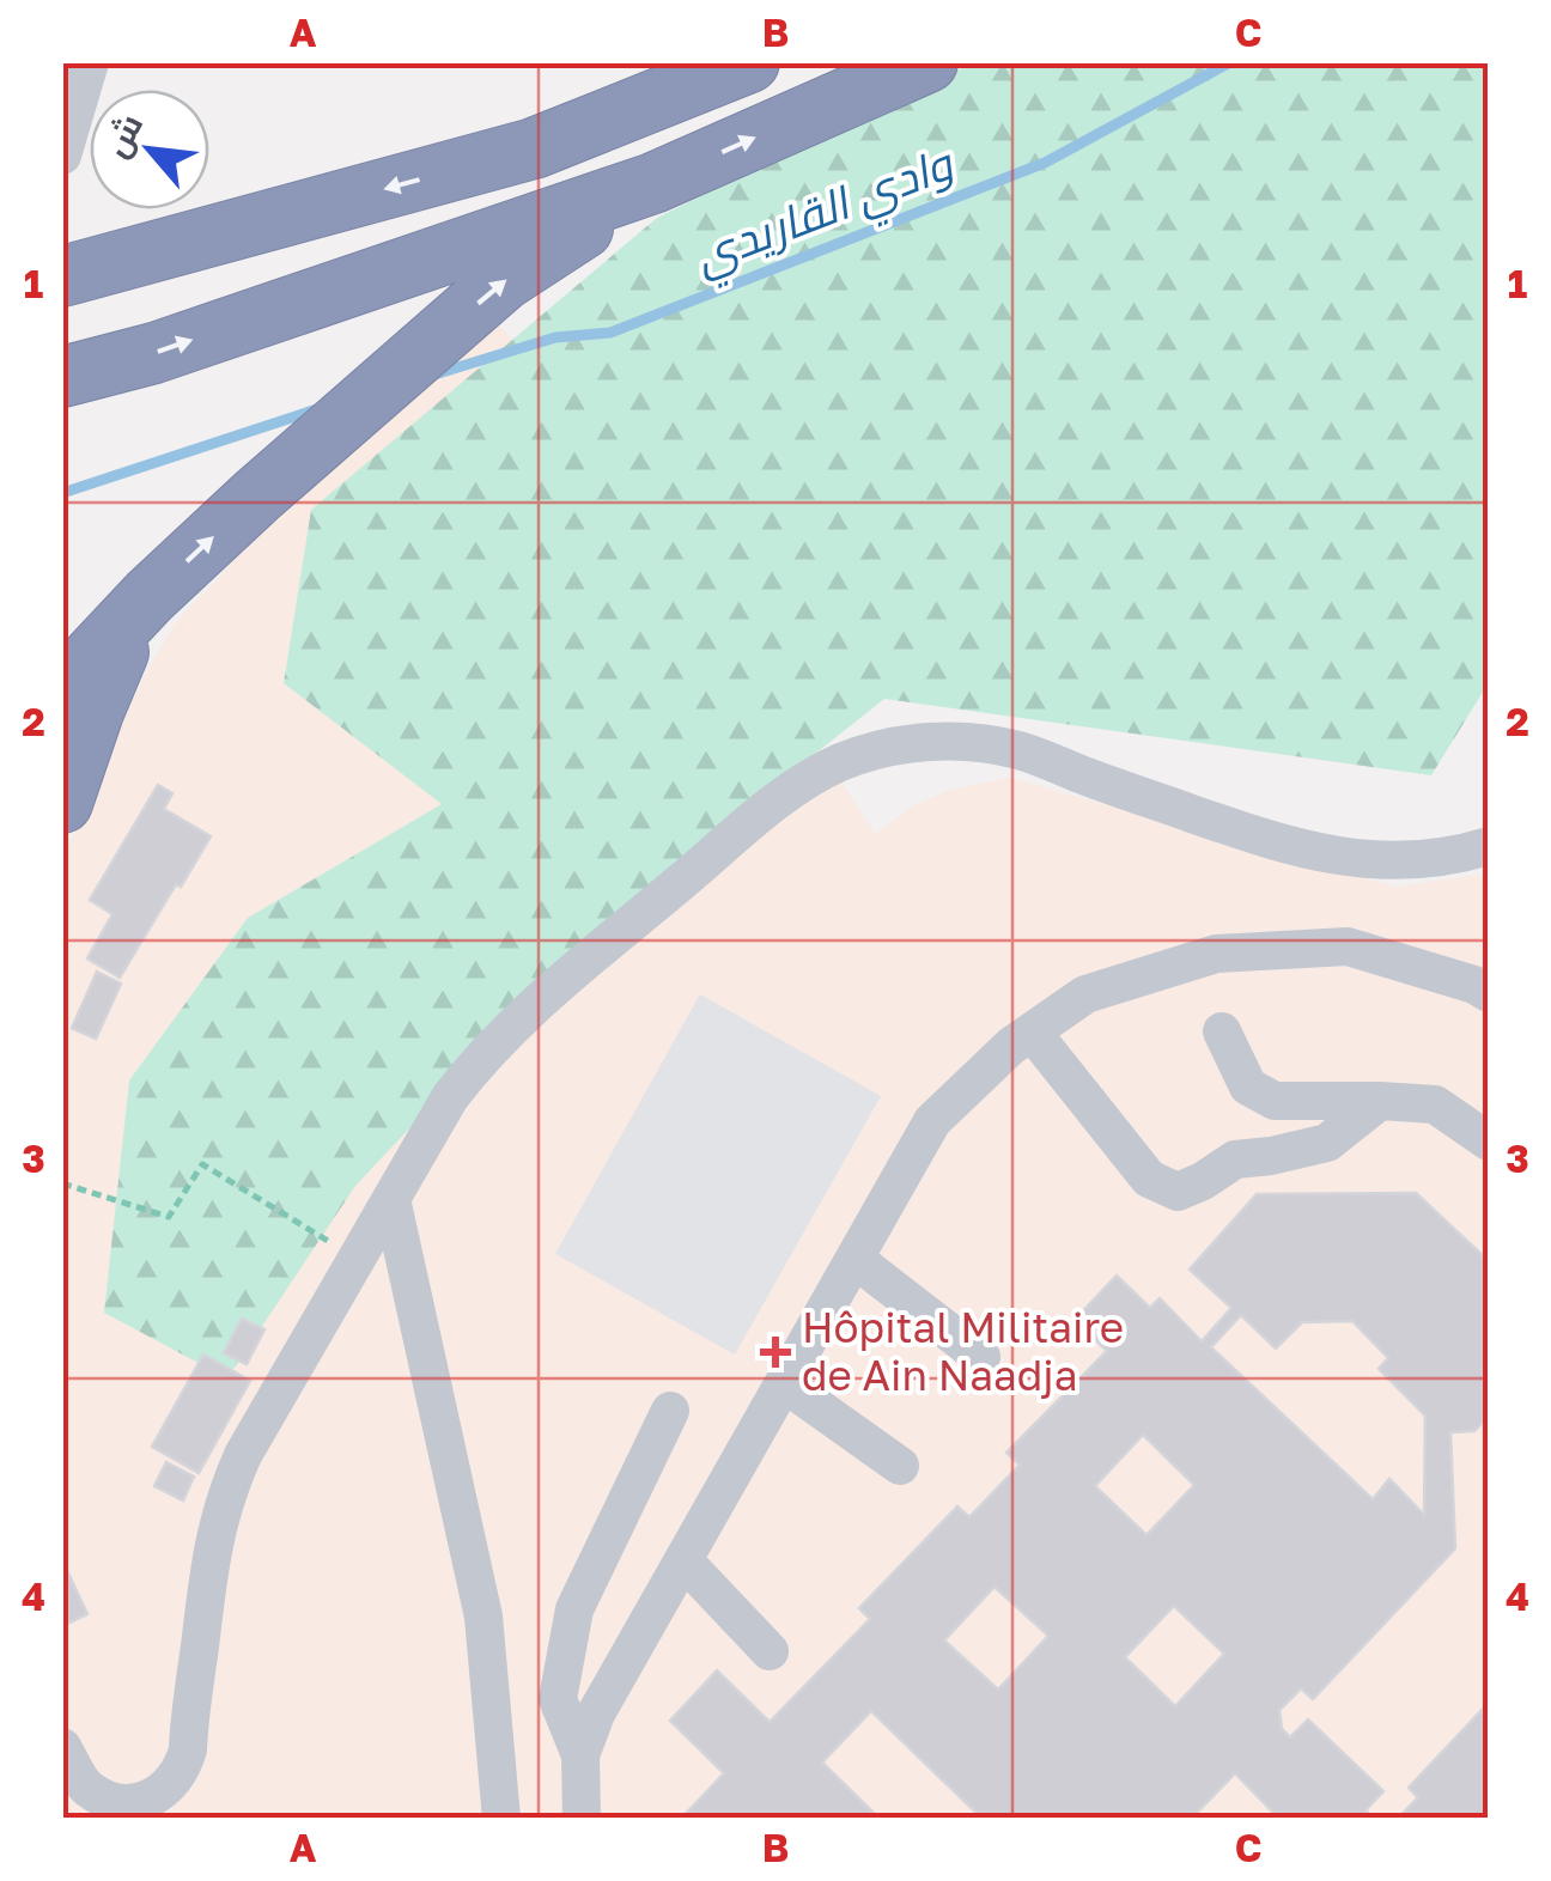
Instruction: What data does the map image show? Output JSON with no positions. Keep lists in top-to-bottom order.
{
  "water": ["وادي القاريدي"],
  "places": {
    "health": ["Hôpital Militaire de Ain Naadja"]
  },
  "north": "top left",
  "grid": {
    "columns": ["A", "B", "C"],
    "rows": [
      "1",
      "2",
      "3",
      "4"
    ]
  }
}
